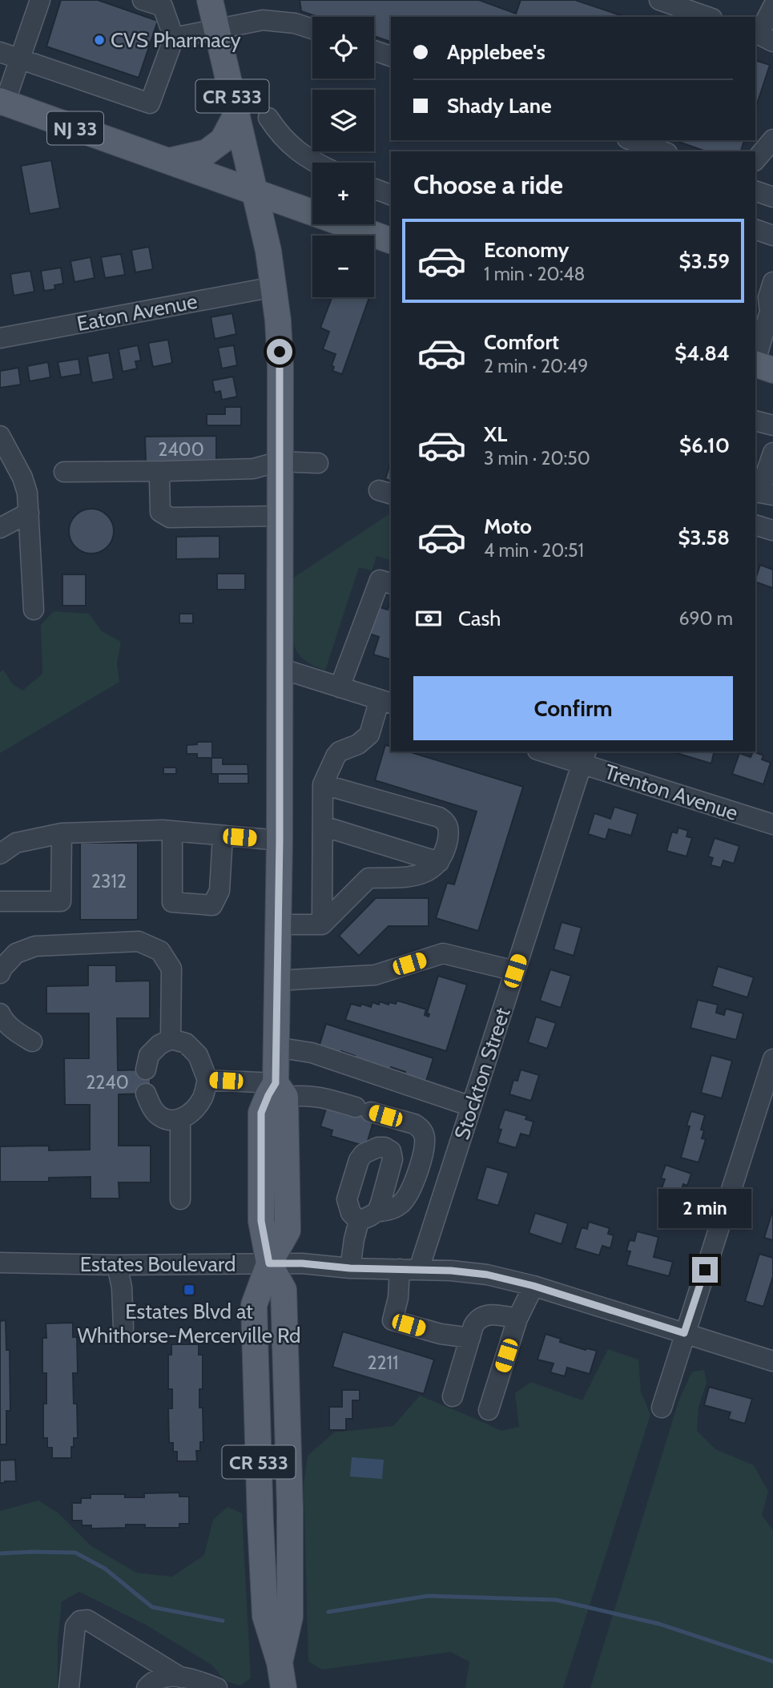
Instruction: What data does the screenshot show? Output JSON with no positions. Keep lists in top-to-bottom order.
{
  "streets": {
    "main road": ["CR 533", "NJ 33"],
    "street": [
      "Eaton Avenue",
      "Trenton Avenue",
      "Stockton Street",
      "Estates Boulevard"
    ]
  },
  "crossings": [
    ["CR 533", "NJ 33"],
    ["CR 533", "Eaton Avenue"],
    ["CR 533", "Estates Boulevard"],
    ["Trenton Avenue", "Stockton Street"],
    ["Stockton Street", "Estates Boulevard"]
  ],
  "places": {
    "other": ["CVS Pharmacy"],
    "transit": ["Estates Blvd at Whithorse-Mercerville Rd"]
  },
  "house_numbers": [
    "2400",
    "2312",
    "2240",
    "2211"
  ],
  "page": {
    "map_buttons": ["+", "−"],
    "banner": ["Applebee's", "Shady Lane"],
    "heading": "Choose a ride",
    "list": [
      {
        "name": "Economy",
        "note": "1 min · 20:48",
        "value": "$3.59"
      },
      {
        "name": "Comfort",
        "note": "2 min · 20:49",
        "value": "$4.84"
      },
      {
        "name": "XL",
        "note": "3 min · 20:50",
        "value": "$6.10"
      },
      {
        "name": "Moto",
        "note": "4 min · 20:51",
        "value": "$3.58"
      }
    ],
    "pay": ["Cash", "690 m"],
    "buttons": "Confirm",
    "bubble": "2 min"
  }
}
